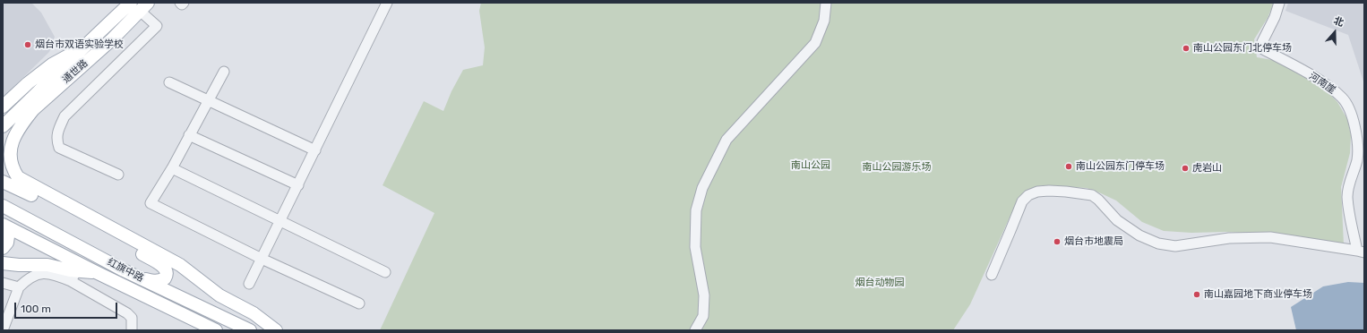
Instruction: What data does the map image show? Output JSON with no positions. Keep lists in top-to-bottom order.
{
  "streets": {
    "main road": ["通世路", "红旗中路"],
    "street": ["河南崖"]
  },
  "parks": ["南山公园", "南山公园游乐场", "烟台动物园"],
  "places": [
    "烟台市双语实验学校",
    "南山公园东门北停车场",
    "南山公园东门停车场",
    "虎岩山",
    "烟台市地震局",
    "南山嘉园地下商业停车场"
  ],
  "scale_bar": "100 m",
  "north": "top"
}
